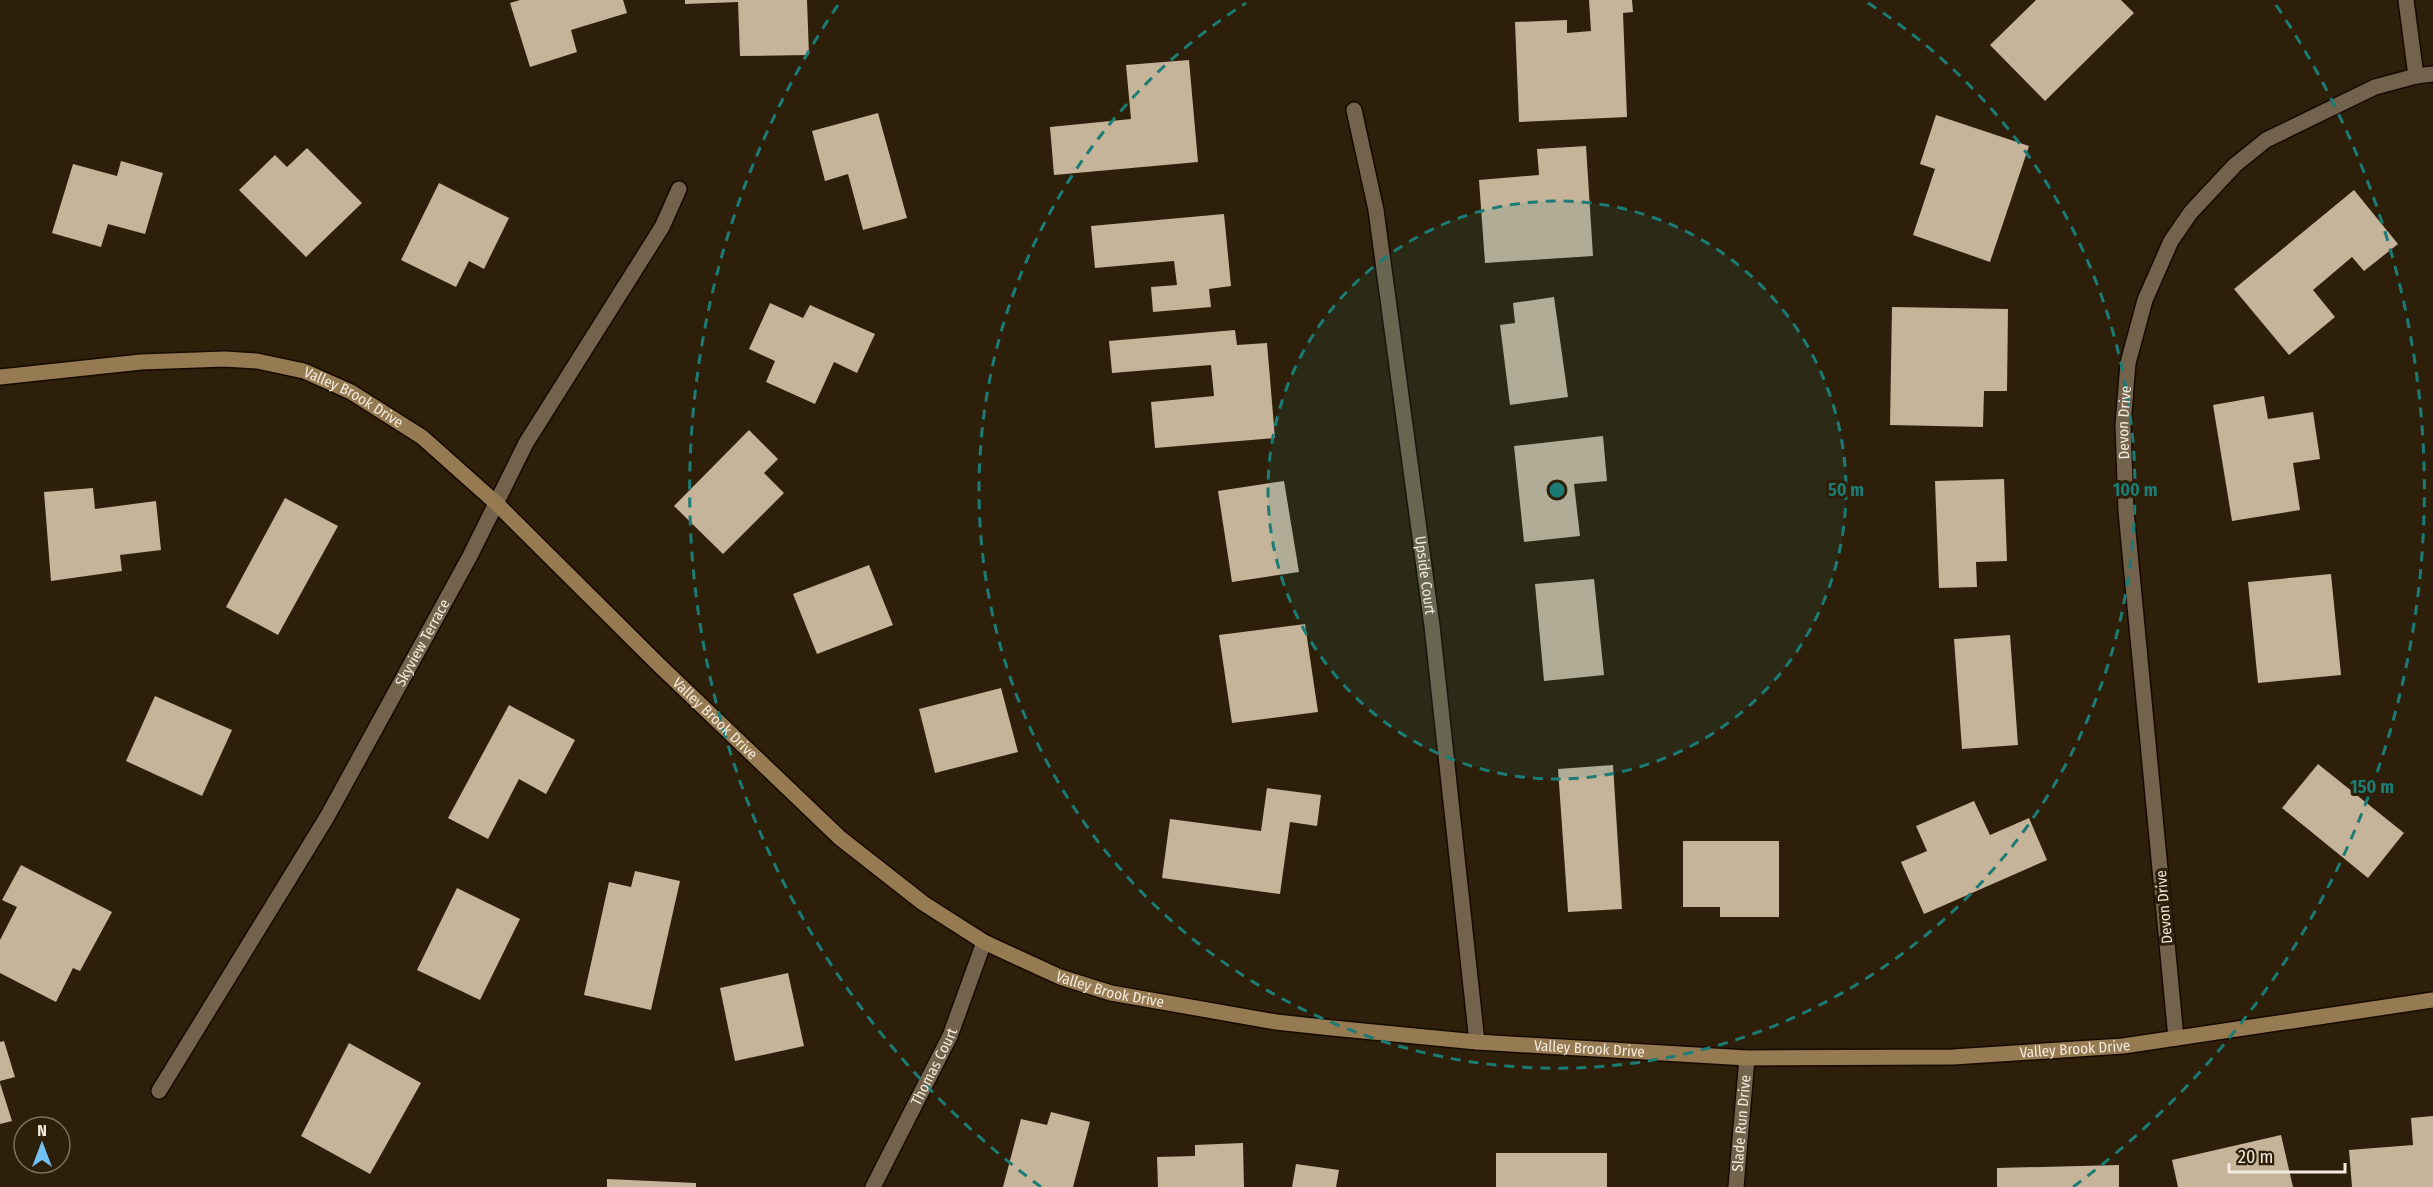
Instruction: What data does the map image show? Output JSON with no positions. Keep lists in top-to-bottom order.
{
  "streets": {
    "street": [
      "Valley Brook Drive",
      "Devon Drive",
      "Upside Court",
      "Skyview Terrace",
      "Thomas Court",
      "Slade Run Drive"
    ]
  },
  "crossings": [
    ["Valley Brook Drive", "Devon Drive"],
    ["Valley Brook Drive", "Upside Court"],
    ["Valley Brook Drive", "Skyview Terrace"],
    ["Valley Brook Drive", "Thomas Court"],
    ["Valley Brook Drive", "Slade Run Drive"]
  ],
  "scale_bar": "20 m",
  "north": "top",
  "rings": ["50 m", "100 m", "150 m"]
}
